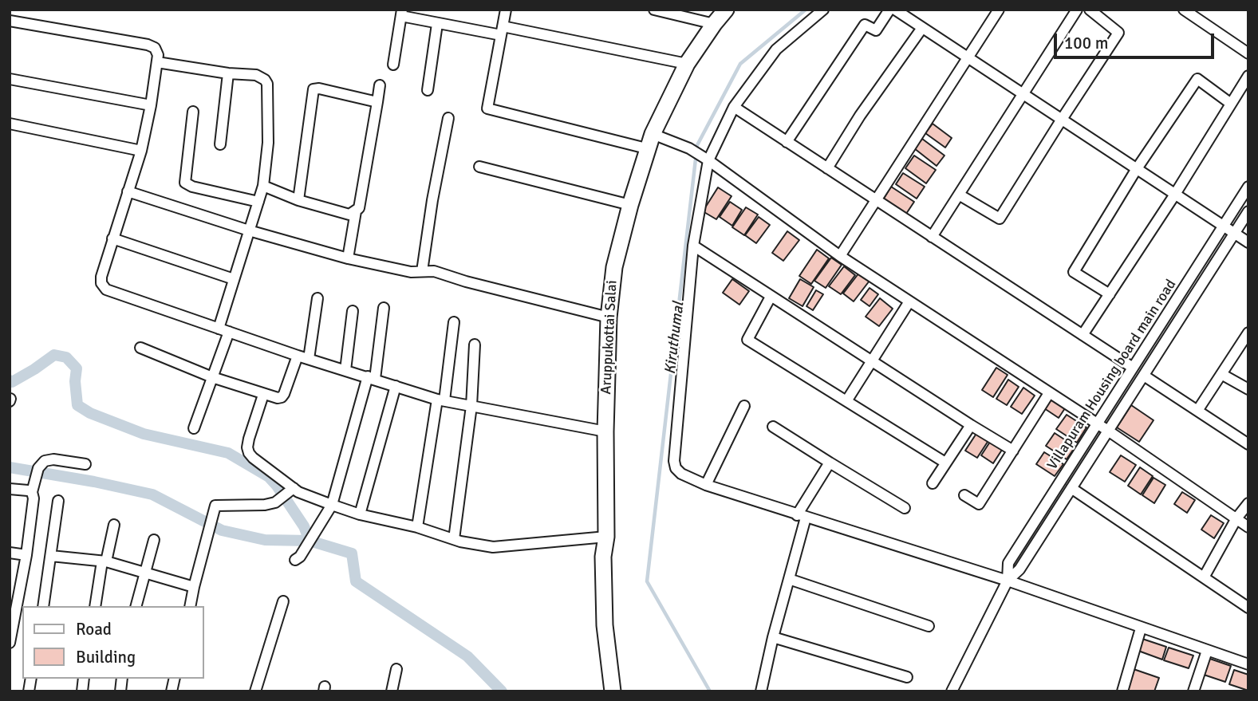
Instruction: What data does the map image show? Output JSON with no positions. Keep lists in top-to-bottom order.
{
  "streets": {
    "main road": ["Aruppukottai Salai"],
    "street": ["Villapuram Housing board main road"]
  },
  "water": ["Kiruthumal"],
  "legend": ["Road", "Building"],
  "scale_bar": "100 m"
}
